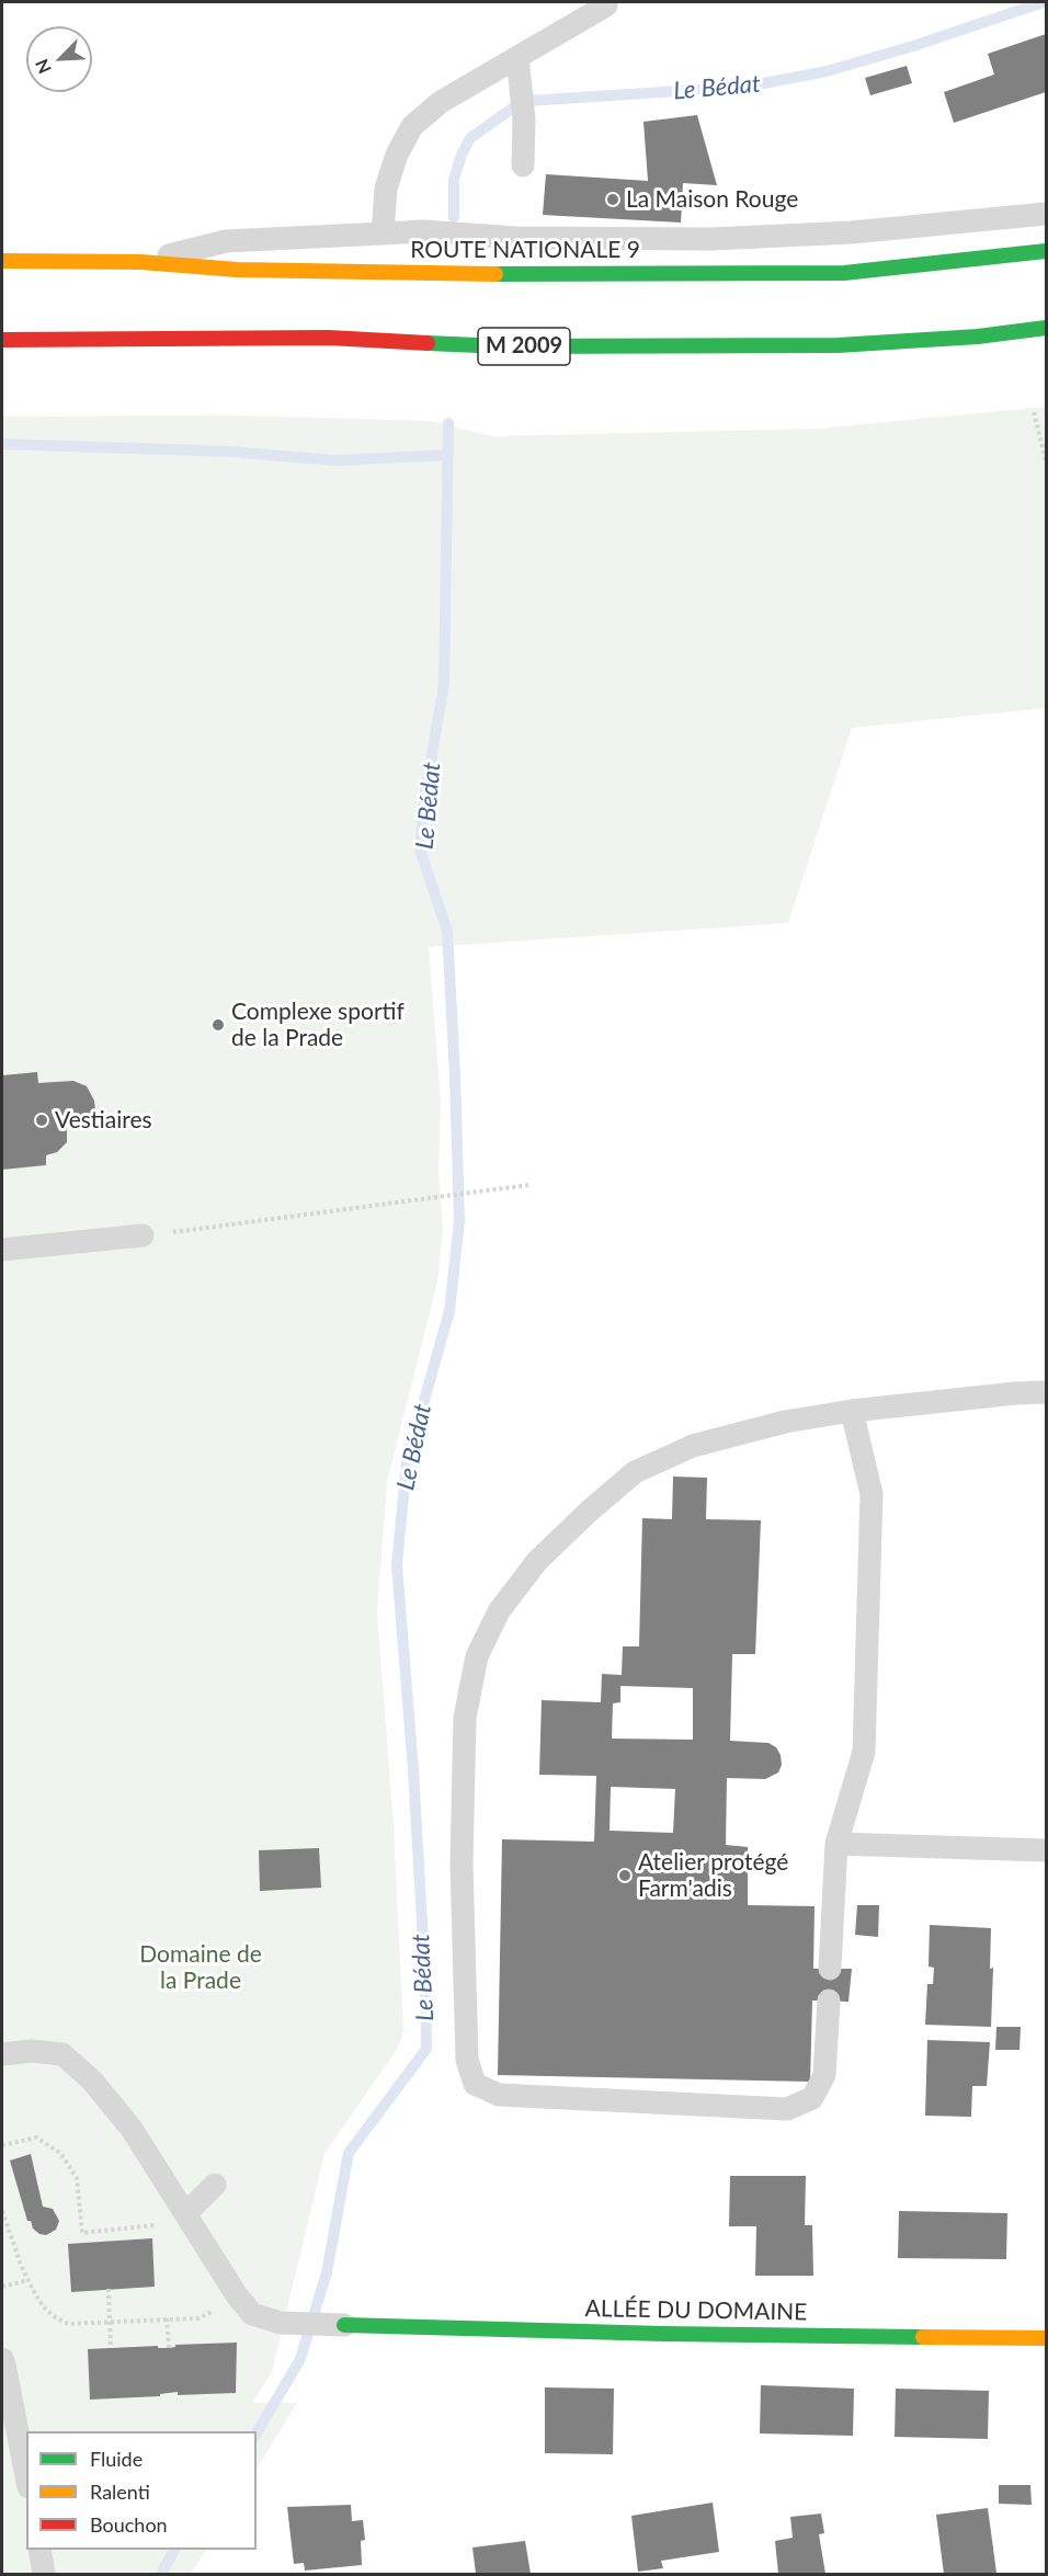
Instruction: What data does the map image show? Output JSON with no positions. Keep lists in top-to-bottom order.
{
  "streets": {
    "main road": ["ROUTE NATIONALE 9", "M 2009", "ALLÉE DU DOMAINE"]
  },
  "water": ["Le Bédat"],
  "parks": ["Domaine de la Prade"],
  "places": [
    "La Maison Rouge",
    "Complexe sportif de la Prade",
    "Vestiaires",
    "Atelier protégé Farm'adis"
  ],
  "legend": ["Fluide", "Ralenti", "Bouchon"],
  "north": "bottom left"
}
